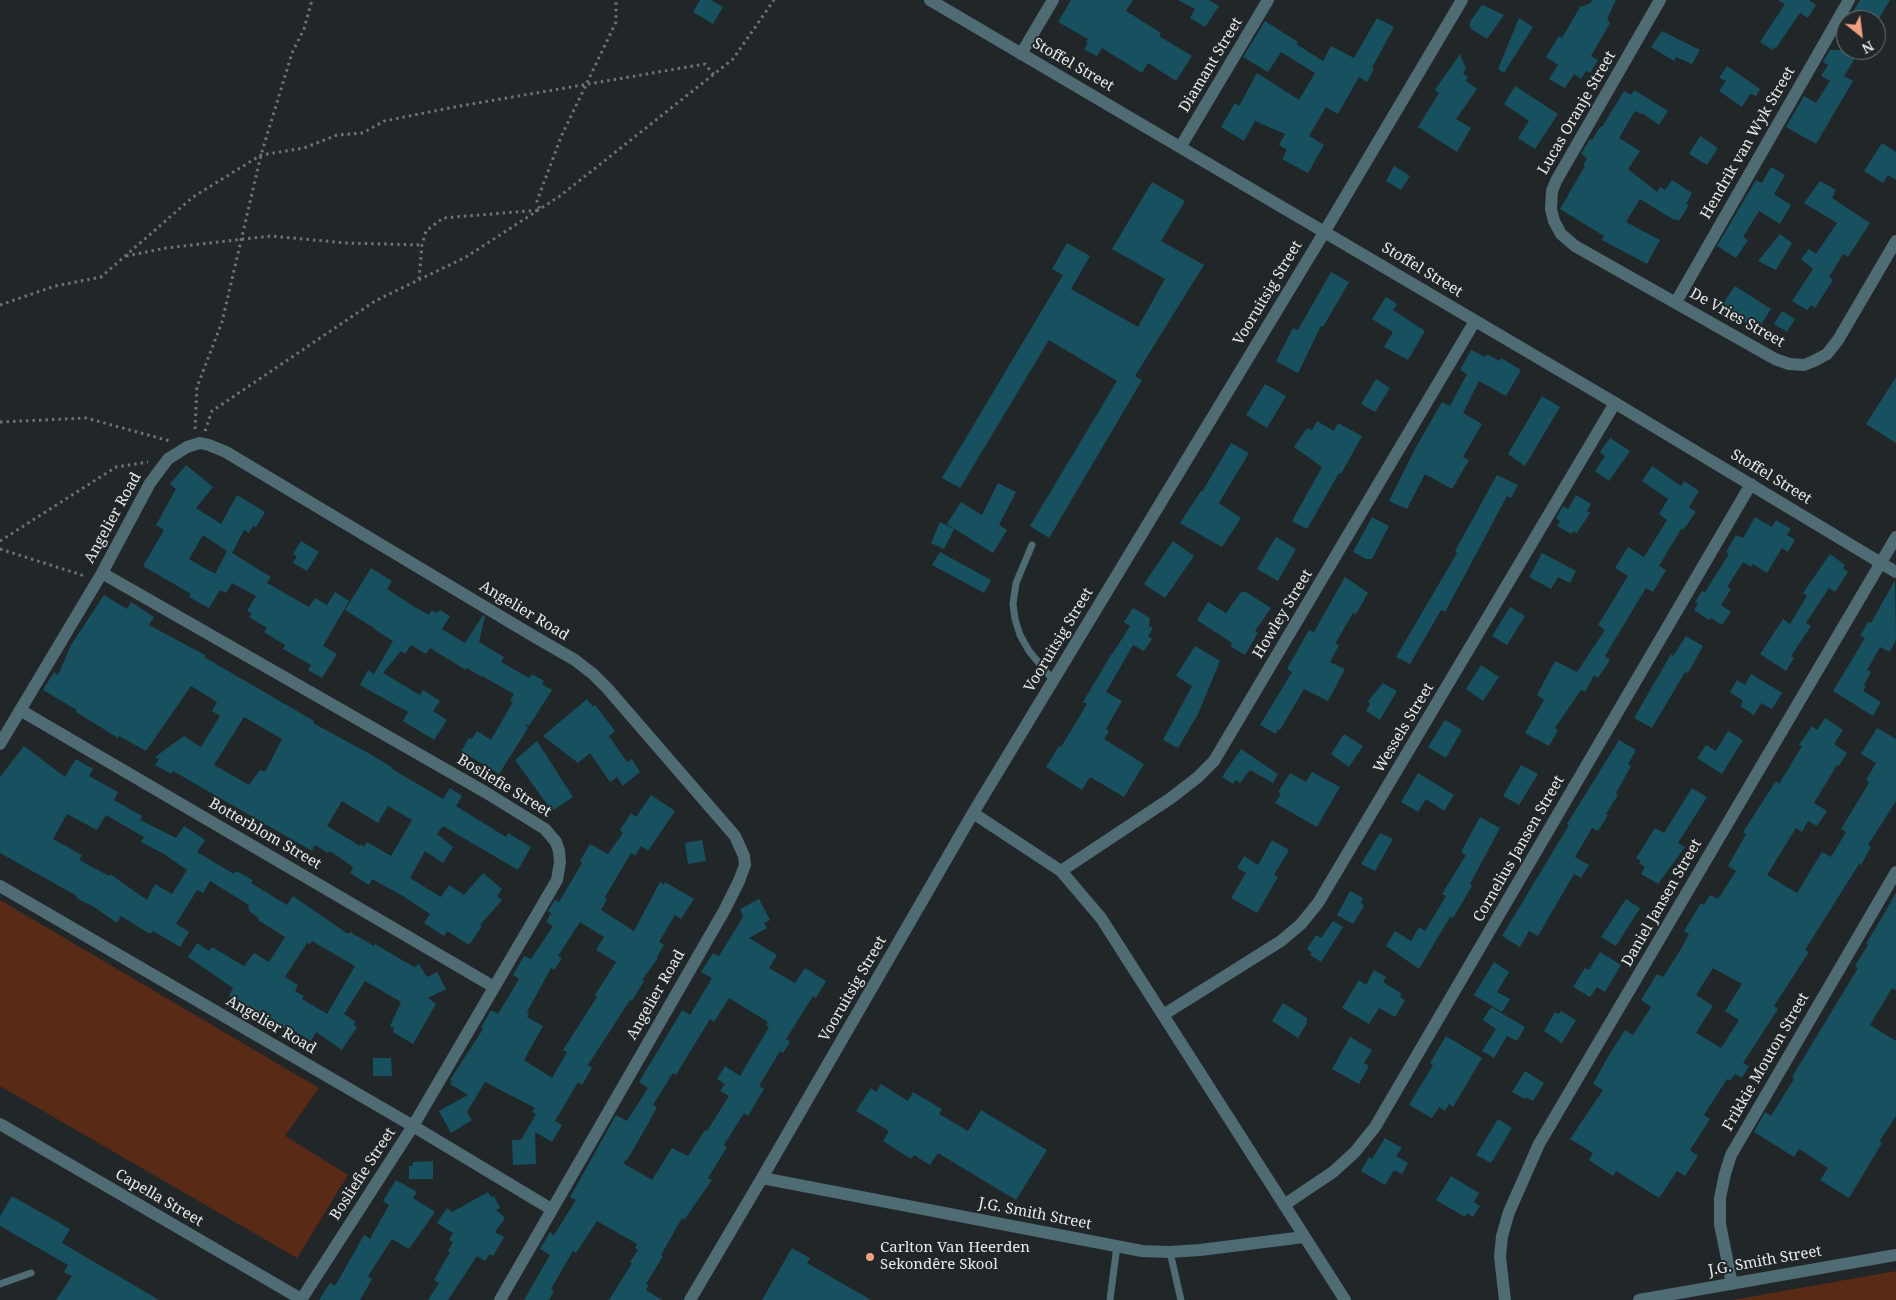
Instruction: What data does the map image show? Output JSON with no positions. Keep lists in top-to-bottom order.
{
  "streets": {
    "street": [
      "Stoffel Street",
      "Diamant Street",
      "Lucas Oranje Street",
      "Hendrik van Wyk Street",
      "Vooruitsig Street",
      "De Vries Street",
      "Angelier Road",
      "Howley Street",
      "Wessels Street",
      "Bosliefie Street",
      "Botterblom Street",
      "Cornelius Jansen Street",
      "Daniel Jansen Street",
      "Frikkie Mouton Street",
      "Capella Street",
      "J.G. Smith Street"
    ]
  },
  "crossings": [
    ["Stoffel Street", "Diamant Street"],
    ["Stoffel Street", "Vooruitsig Street"],
    ["Stoffel Street", "Howley Street"],
    ["Stoffel Street", "Wessels Street"],
    ["Stoffel Street", "Cornelius Jansen Street"],
    ["Stoffel Street", "Daniel Jansen Street"],
    ["Lucas Oranje Street", "Hendrik van Wyk Street"],
    ["Lucas Oranje Street", "De Vries Street"],
    ["Hendrik van Wyk Street", "De Vries Street"],
    ["Vooruitsig Street", "J.G. Smith Street"],
    ["Angelier Road", "Bosliefie Street"],
    ["Angelier Road", "Botterblom Street"],
    ["Bosliefie Street", "Botterblom Street"],
    ["Bosliefie Street", "Capella Street"],
    ["Frikkie Mouton Street", "J.G. Smith Street"]
  ],
  "places": ["Carlton Van Heerden Sekondêre Skool"],
  "north": "bottom right"
}
